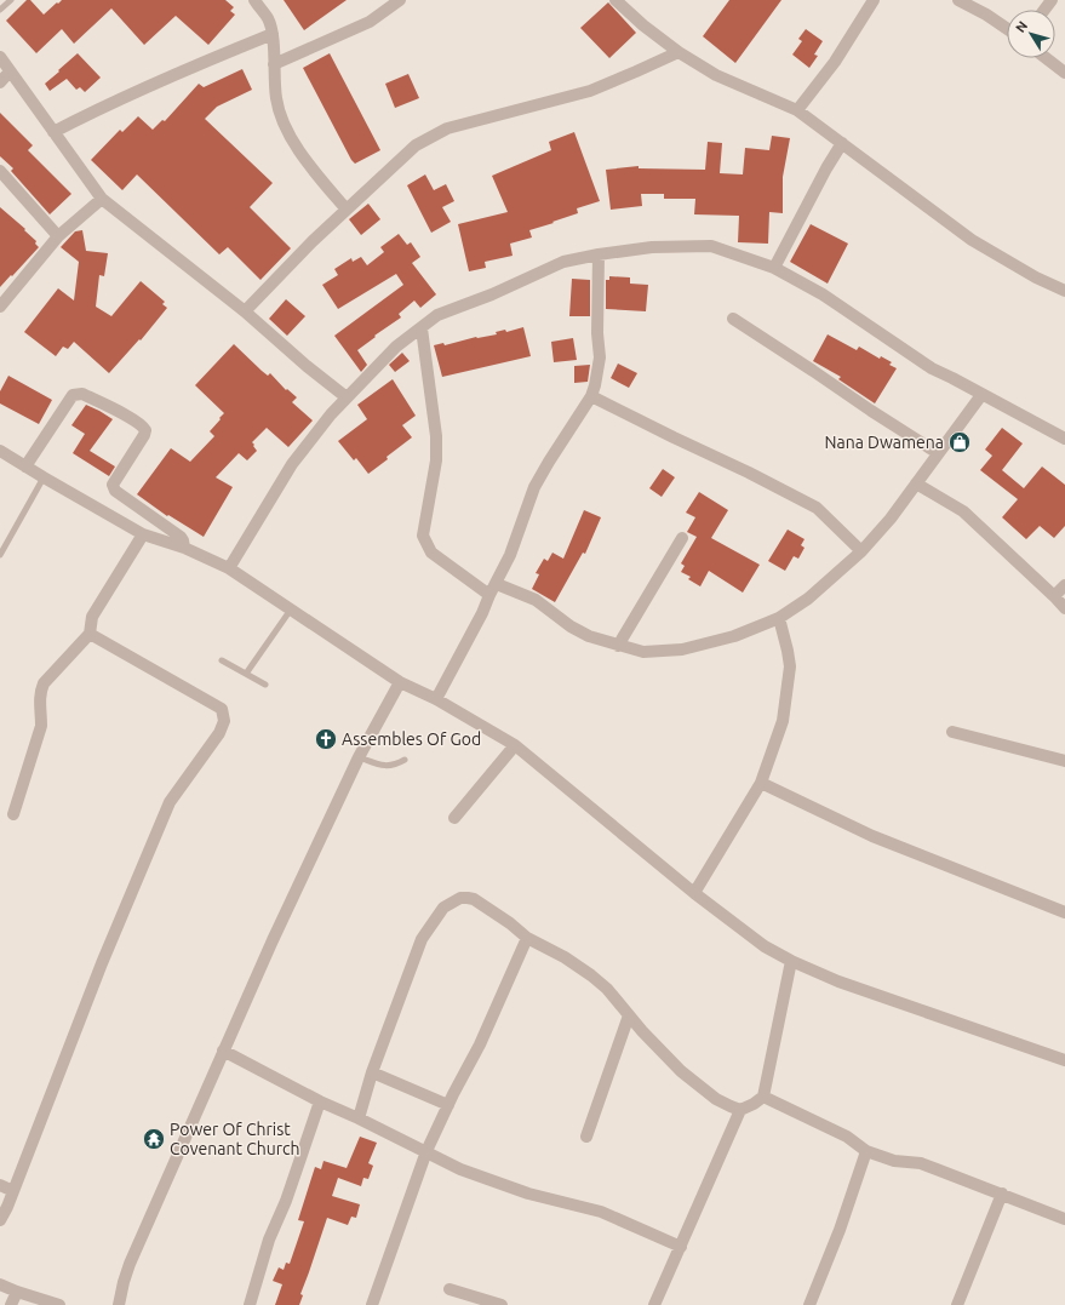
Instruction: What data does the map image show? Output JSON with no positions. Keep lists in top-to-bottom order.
{
  "places": {
    "shop": ["Nana Dwamena"],
    "church": ["Assembles Of God"],
    "temple": ["Power Of Christ Covenant Church"]
  },
  "north": "top left"
}
